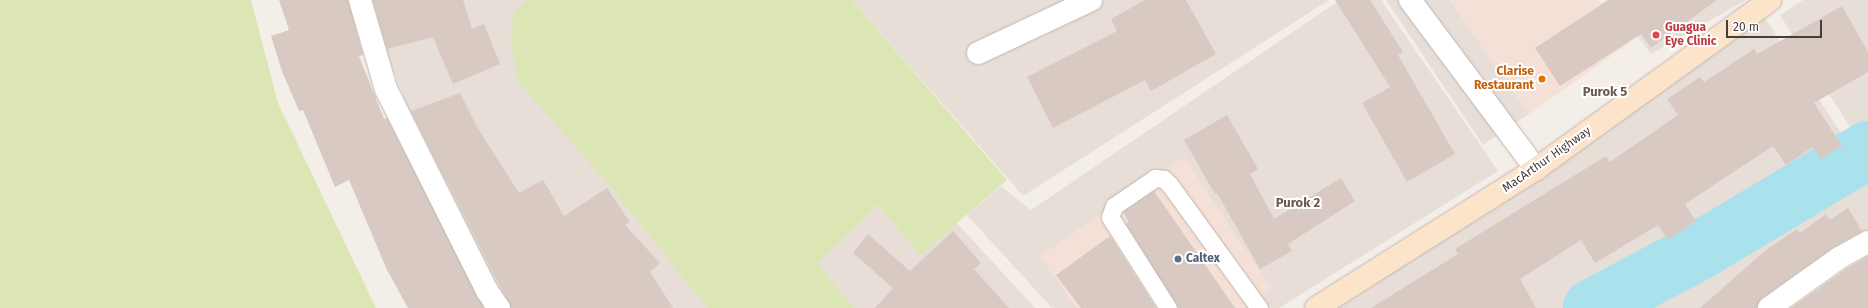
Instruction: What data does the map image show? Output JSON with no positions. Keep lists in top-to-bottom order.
{
  "streets": {
    "main road": ["MacArthur Highway"]
  },
  "districts": ["Purok 5", "Purok 2"],
  "places": ["Guagua Eye Clinic", "Clarise Restaurant", "Caltex"],
  "scale_bar": "20 m"
}
